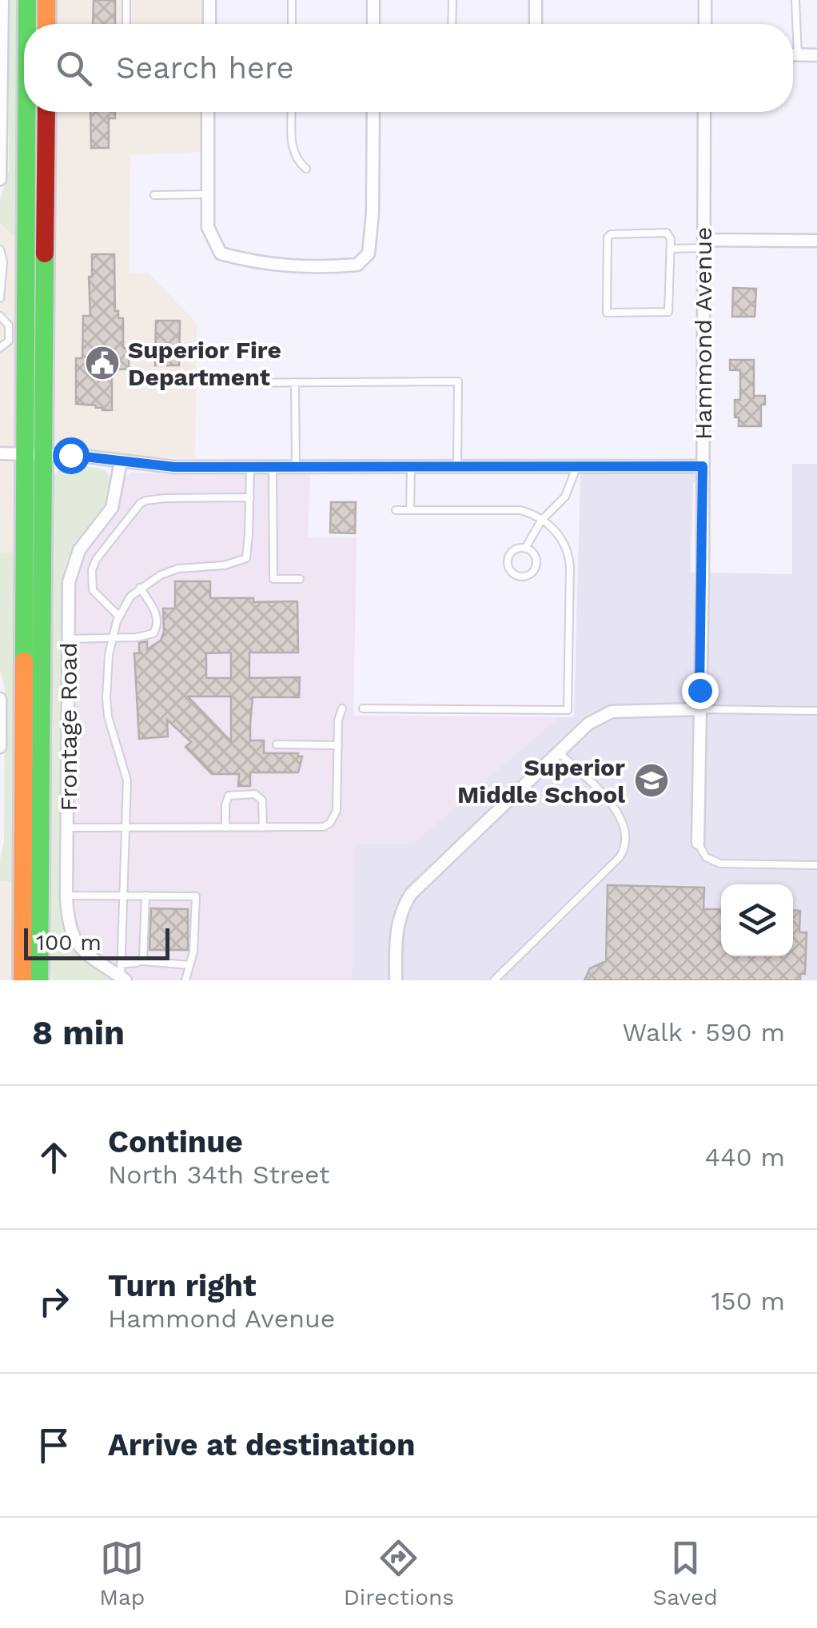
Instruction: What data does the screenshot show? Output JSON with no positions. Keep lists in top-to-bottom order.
{
  "streets": {
    "street": ["Hammond Avenue", "Frontage Road"]
  },
  "places": {
    "public building": ["Superior Fire Department"],
    "school or university": ["Superior Middle School"]
  },
  "scale_bar": "100 m",
  "page": {
    "search": "Search here",
    "scale": "100 m",
    "heading": ["8 min", "Walk · 590 m"],
    "list": [
      ["Continue", "North 34th Street", "440 m"],
      ["Turn right", "Hammond Avenue", "150 m"],
      "Arrive at destination"
    ],
    "nav": ["Map", "Directions", "Saved"]
  }
}
